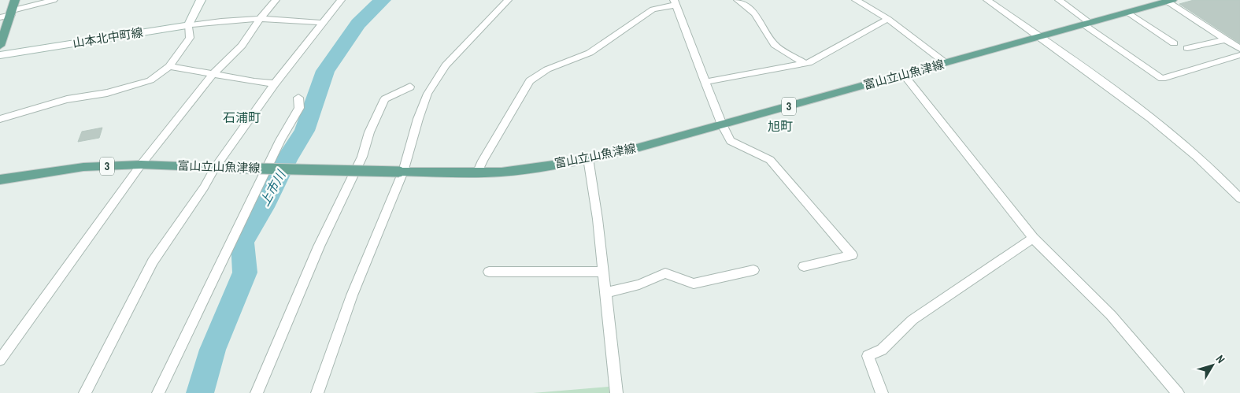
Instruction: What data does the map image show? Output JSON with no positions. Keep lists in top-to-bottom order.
{
  "streets": {
    "main road": ["山本北中町線", "富山立山魚津線", "3"]
  },
  "districts": ["石浦町", "旭町"],
  "water": ["上市川"],
  "north": "top right"
}
